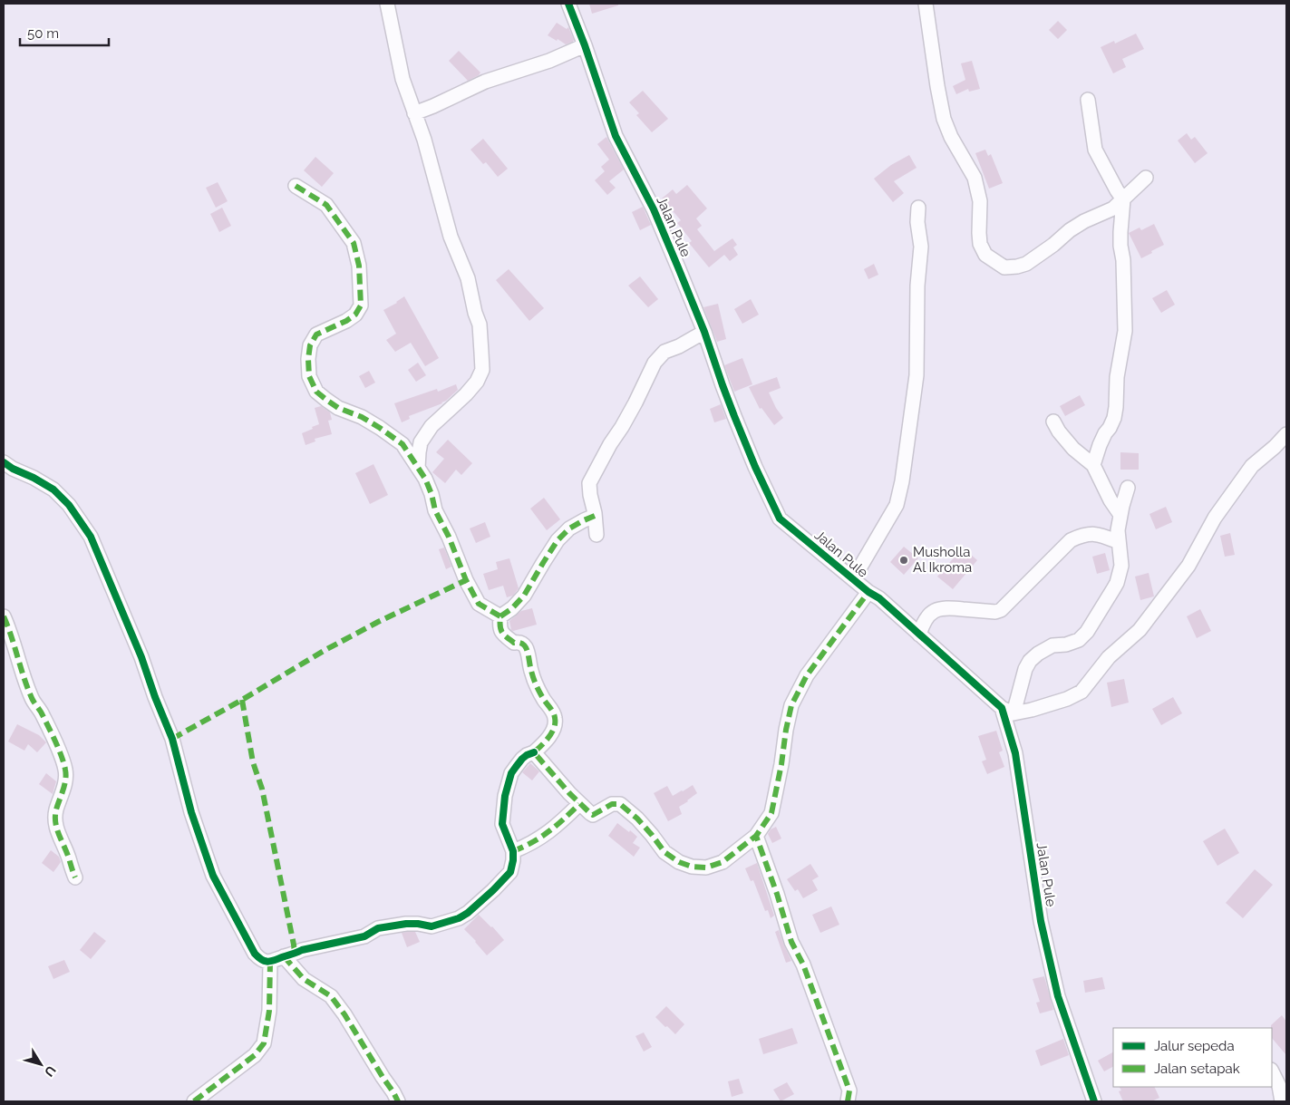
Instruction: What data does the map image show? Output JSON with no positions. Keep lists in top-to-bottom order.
{
  "streets": {
    "street": ["Jalan Pule"]
  },
  "places": ["Musholla Al Ikroma"],
  "legend": ["Jalur sepeda", "Jalan setapak"],
  "scale_bar": "50 m",
  "north": "bottom right"
}
